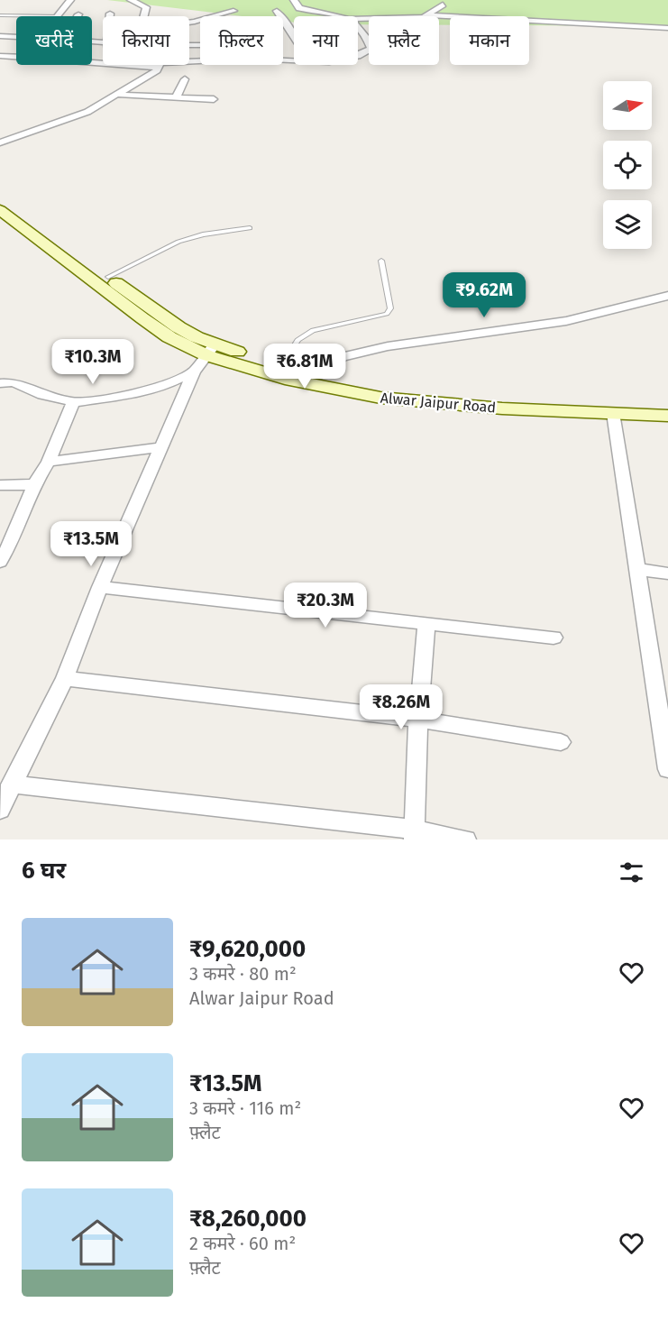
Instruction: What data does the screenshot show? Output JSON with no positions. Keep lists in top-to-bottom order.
{
  "streets": {
    "main road": ["Alwar Jaipur Road"]
  },
  "north": "right",
  "page": {
    "chip": [
      "खरीदें",
      "किराया",
      "फ़िल्टर",
      "नया",
      "फ़्लैट",
      "मकान"
    ],
    "price": [
      "₹9.62M",
      "₹10.3M",
      "₹6.81M",
      "₹13.5M",
      "₹20.3M",
      "₹8.26M"
    ],
    "heading": "6 घर",
    "list": [
      {
        "name": "₹9,620,000",
        "note": "3 कमरे · 80 m² · Alwar Jaipur Road"
      },
      {
        "name": "₹13.5M",
        "note": "3 कमरे · 116 m² · फ़्लैट"
      },
      {
        "name": "₹8,260,000",
        "note": "2 कमरे · 60 m² · फ़्लैट"
      }
    ]
  }
}
